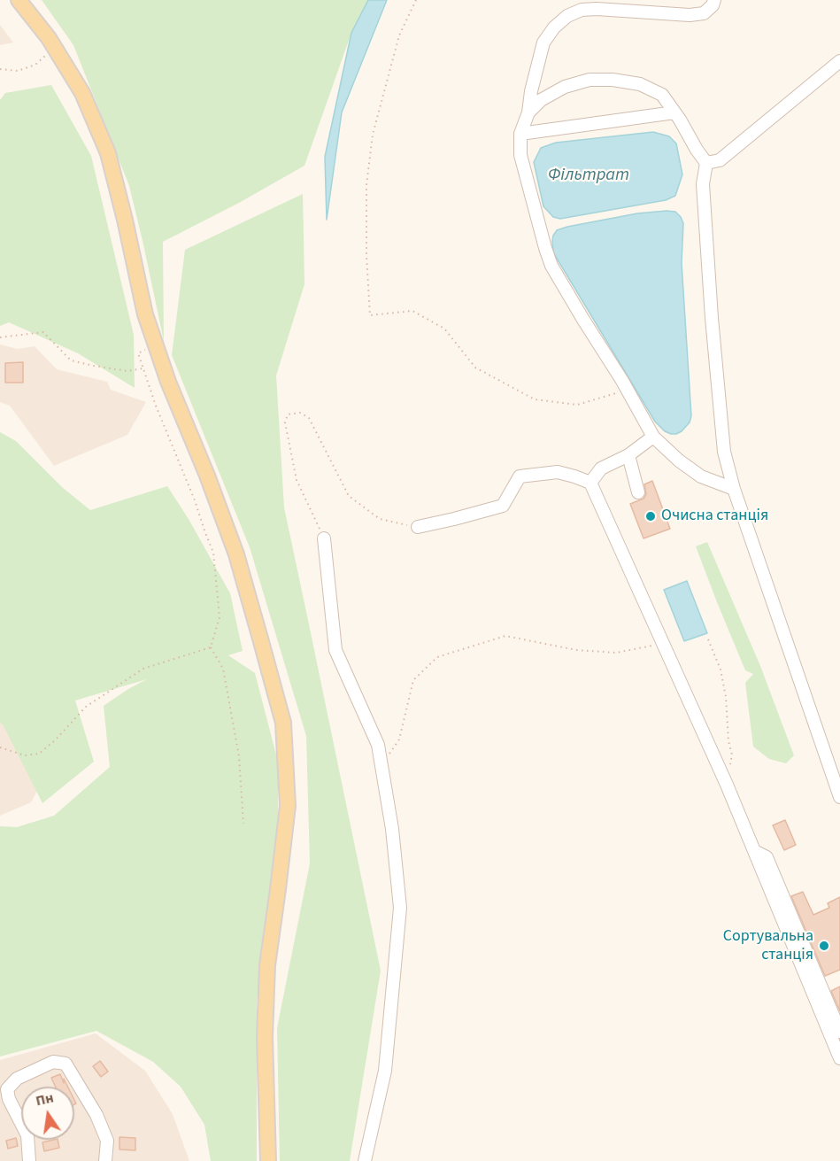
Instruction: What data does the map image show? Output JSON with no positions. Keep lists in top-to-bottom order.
{
  "water": ["Фільтрат"],
  "places": ["Очисна станція", "Сортувальна станція"],
  "north": "top"
}
